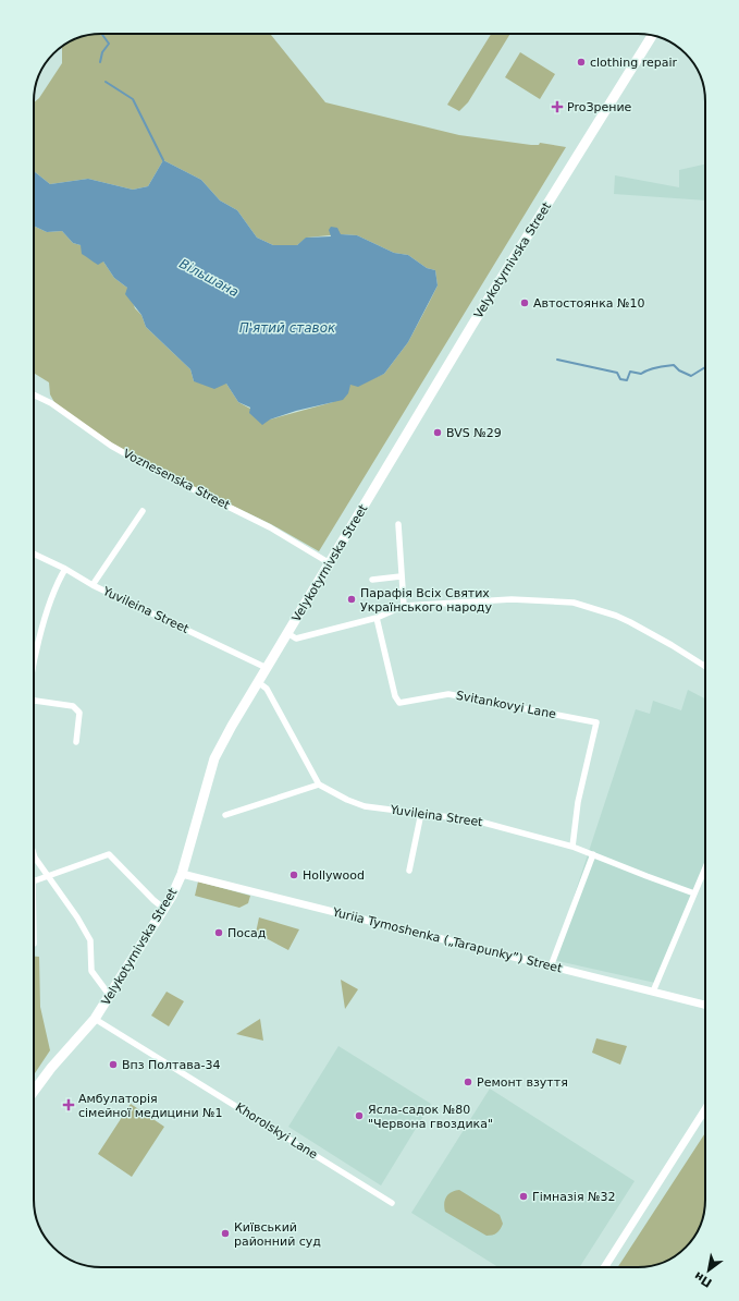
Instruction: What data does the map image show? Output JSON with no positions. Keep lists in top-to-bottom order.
{
  "streets": {
    "main road": ["Velykotyrnivska Street"],
    "street": [
      "Voznesenska Street",
      "Yuvileina Street",
      "Svitankovyi Lane",
      "Yuriia Tymoshenka („Tarapunky”) Street",
      "Khorolskyi Lane"
    ]
  },
  "crossings": [
    ["Velykotyrnivska Street", "Voznesenska Street"],
    ["Velykotyrnivska Street", "Yuvileina Street"],
    ["Velykotyrnivska Street", "Yuriia Tymoshenka („Tarapunky”) Street"],
    ["Velykotyrnivska Street", "Khorolskyi Lane"],
    ["Yuvileina Street", "Svitankovyi Lane"]
  ],
  "water": ["Вільшана", "П'ятий ставок"],
  "places": {
    "other": [
      "clothing repair",
      "Автостоянка №10",
      "BVS №29",
      "Парафія Всіх Святих Українського народу",
      "Hollywood",
      "Посад",
      "Впз Полтава-34",
      "Ремонт взуття",
      "Ясла-садок №80 \"Червона гвоздика\"",
      "Гімназія №32",
      "Київський районний суд"
    ],
    "health": ["ProЗрение", "Амбулаторія сімейної медицини №1"]
  },
  "north": "bottom left"
}
